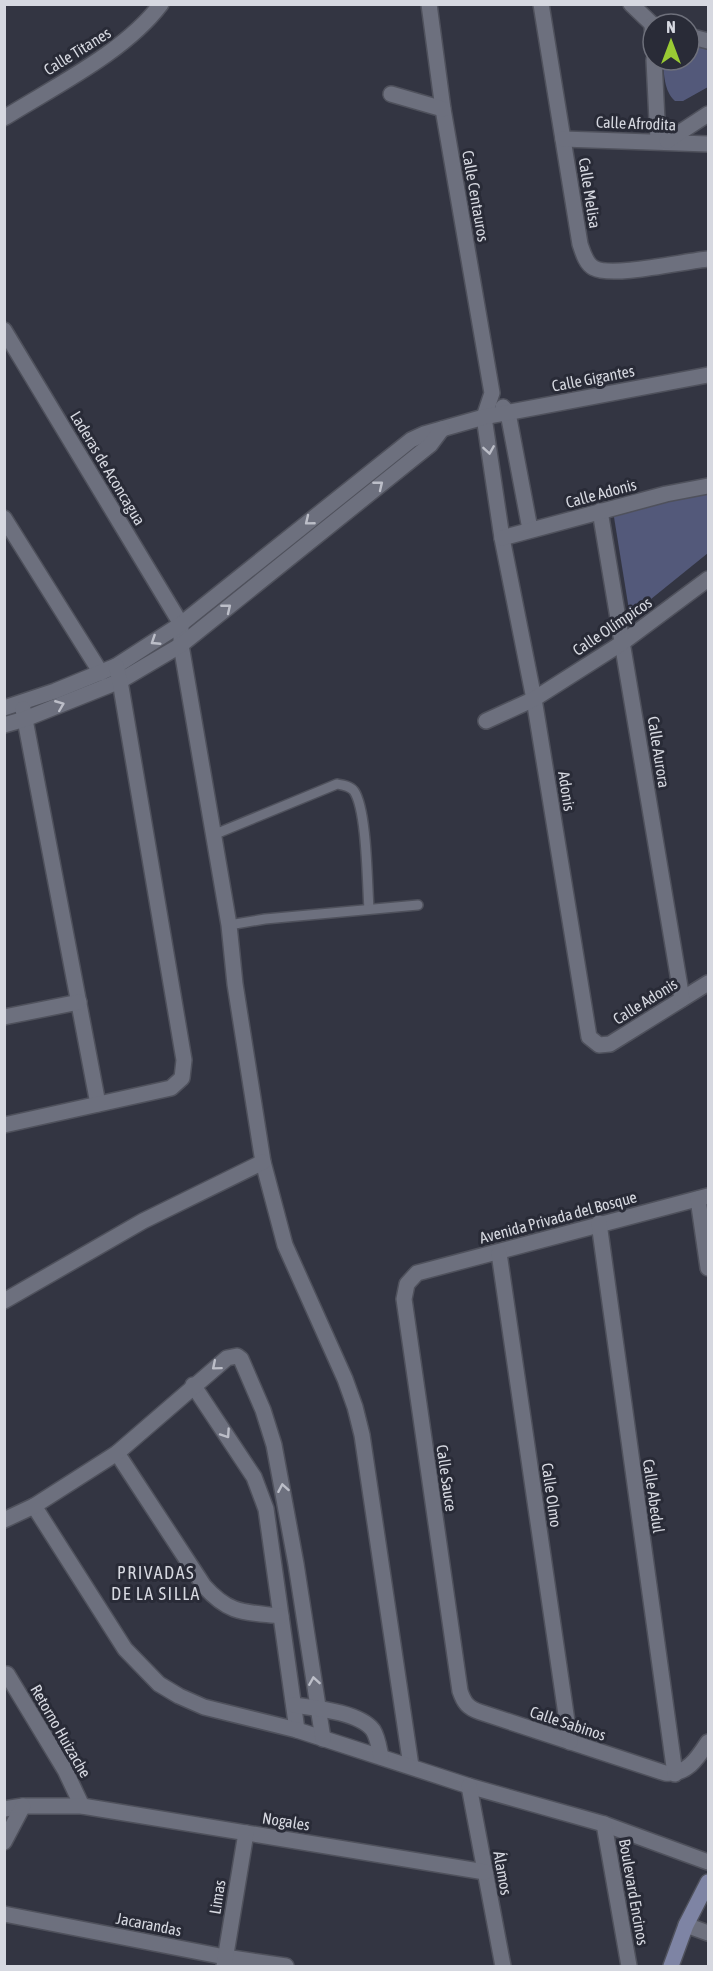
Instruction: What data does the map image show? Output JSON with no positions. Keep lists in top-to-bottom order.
{
  "streets": {
    "street": [
      "Calle Titanes",
      "Calle Afrodita",
      "Calle Melisa",
      "Calle Centauros",
      "Calle Gigantes",
      "Laderas de Aconcagua",
      "Calle Adonis",
      "Calle Olímpicos",
      "Calle Aurora",
      "Adonis",
      "Avenida Privada del Bosque",
      "Calle Sauce",
      "Calle Olmo",
      "Calle Abedul",
      "Calle Sabinos",
      "Retorno Huizache",
      "Nogales",
      "Álamos",
      "Boulevard Encinos",
      "Limas",
      "Jacarandas"
    ]
  },
  "crossings": [
    ["Calle Afrodita", "Calle Melisa"],
    ["Calle Centauros", "Calle Gigantes"],
    ["Calle Centauros", "Calle Adonis"],
    ["Calle Centauros", "Adonis"],
    ["Calle Gigantes", "Laderas de Aconcagua"],
    ["Calle Adonis", "Calle Aurora"],
    ["Calle Adonis", "Adonis"],
    ["Calle Olímpicos", "Calle Aurora"],
    ["Calle Olímpicos", "Adonis"],
    ["Avenida Privada del Bosque", "Calle Sauce"],
    ["Avenida Privada del Bosque", "Calle Olmo"],
    ["Avenida Privada del Bosque", "Calle Abedul"],
    ["Calle Sauce", "Calle Sabinos"],
    ["Calle Olmo", "Calle Sabinos"],
    ["Calle Abedul", "Calle Sabinos"],
    ["Retorno Huizache", "Nogales"],
    ["Nogales", "Álamos"],
    ["Nogales", "Limas"],
    ["Limas", "Jacarandas"]
  ],
  "districts": ["PRIVADAS DE LA SILLA"],
  "north": "top"
}
